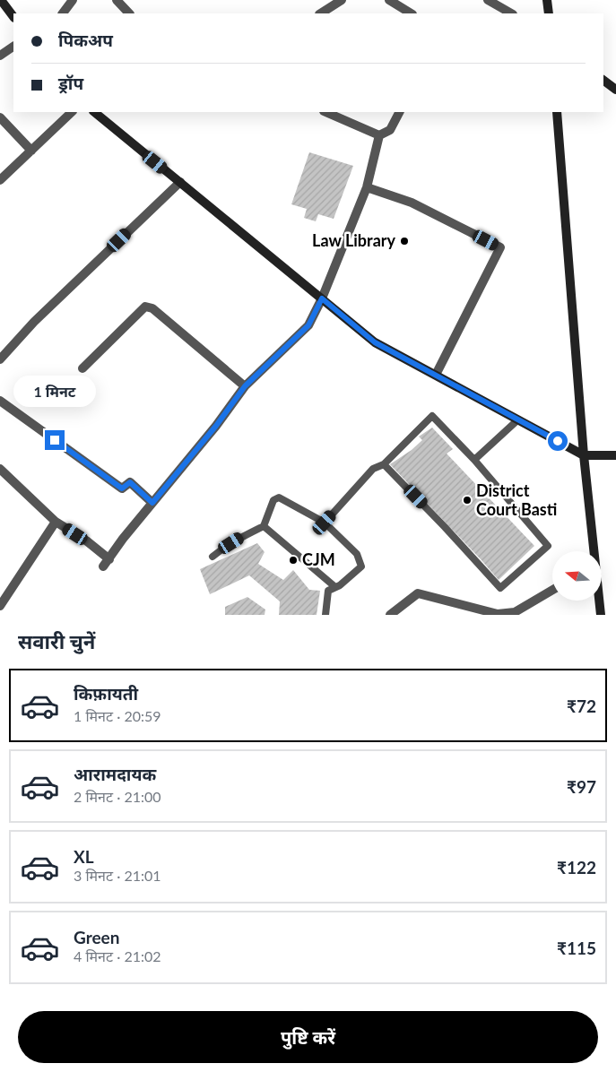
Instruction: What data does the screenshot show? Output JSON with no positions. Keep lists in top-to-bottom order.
{
  "places": ["Law Library", "District Court Basti", "CJM"],
  "north": "left",
  "page": {
    "banner": ["पिकअप", "ड्रॉप"],
    "bubble": "1 मिनट",
    "heading": "सवारी चुनें",
    "list": [
      {
        "name": "किफ़ायती",
        "note": "1 मिनट · 20:59",
        "value": "₹72"
      },
      {
        "name": "आरामदायक",
        "note": "2 मिनट · 21:00",
        "value": "₹97"
      },
      {
        "name": "XL",
        "note": "3 मिनट · 21:01",
        "value": "₹122"
      },
      {
        "name": "Green",
        "note": "4 मिनट · 21:02",
        "value": "₹115"
      }
    ],
    "buttons": "पुष्टि करें"
  }
}
